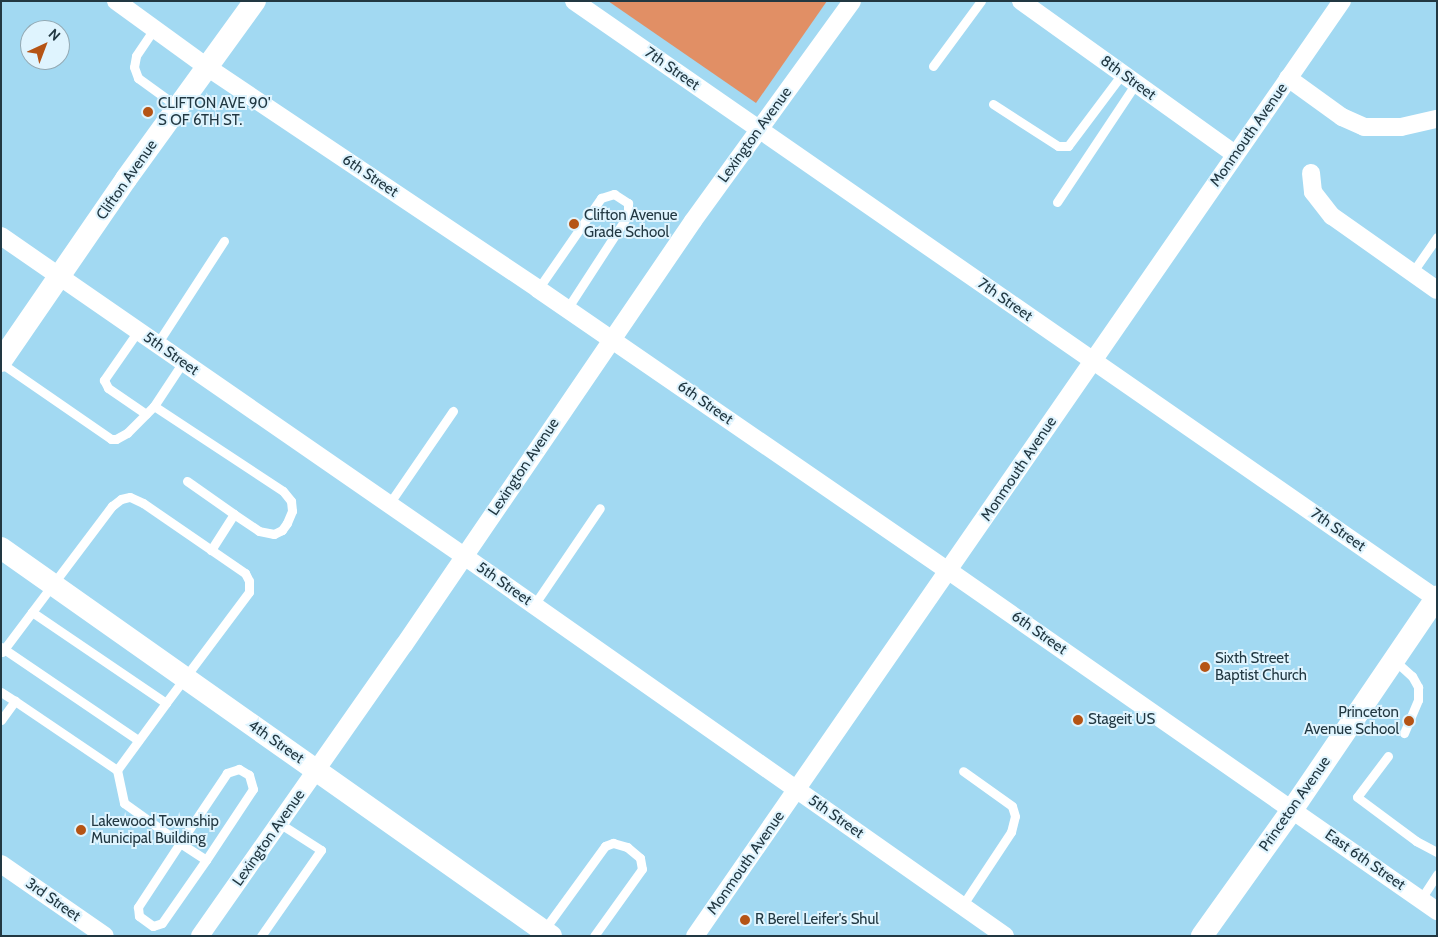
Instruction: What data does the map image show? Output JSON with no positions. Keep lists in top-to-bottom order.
{
  "streets": {
    "street": [
      "7th Street",
      "8th Street",
      "Lexington Avenue",
      "Monmouth Avenue",
      "6th Street",
      "Clifton Avenue",
      "5th Street",
      "4th Street",
      "Princeton Avenue",
      "East 6th Street",
      "3rd Street"
    ]
  },
  "crossings": [
    ["7th Street", "Lexington Avenue"],
    ["7th Street", "Monmouth Avenue"],
    ["7th Street", "Princeton Avenue"],
    ["8th Street", "Monmouth Avenue"],
    ["Lexington Avenue", "6th Street"],
    ["Lexington Avenue", "5th Street"],
    ["Lexington Avenue", "4th Street"],
    ["Monmouth Avenue", "6th Street"],
    ["Monmouth Avenue", "5th Street"],
    ["6th Street", "Clifton Avenue"],
    ["6th Street", "Princeton Avenue"],
    ["6th Street", "East 6th Street"],
    ["Clifton Avenue", "5th Street"],
    ["Princeton Avenue", "East 6th Street"]
  ],
  "places": [
    "CLIFTON AVE 90' S OF 6TH ST.",
    "Clifton Avenue Grade School",
    "Sixth Street Baptist Church",
    "Stageit US",
    "Princeton Avenue School",
    "Lakewood Township Municipal Building",
    "R Berel Leifer's Shul"
  ],
  "north": "top right"
}
